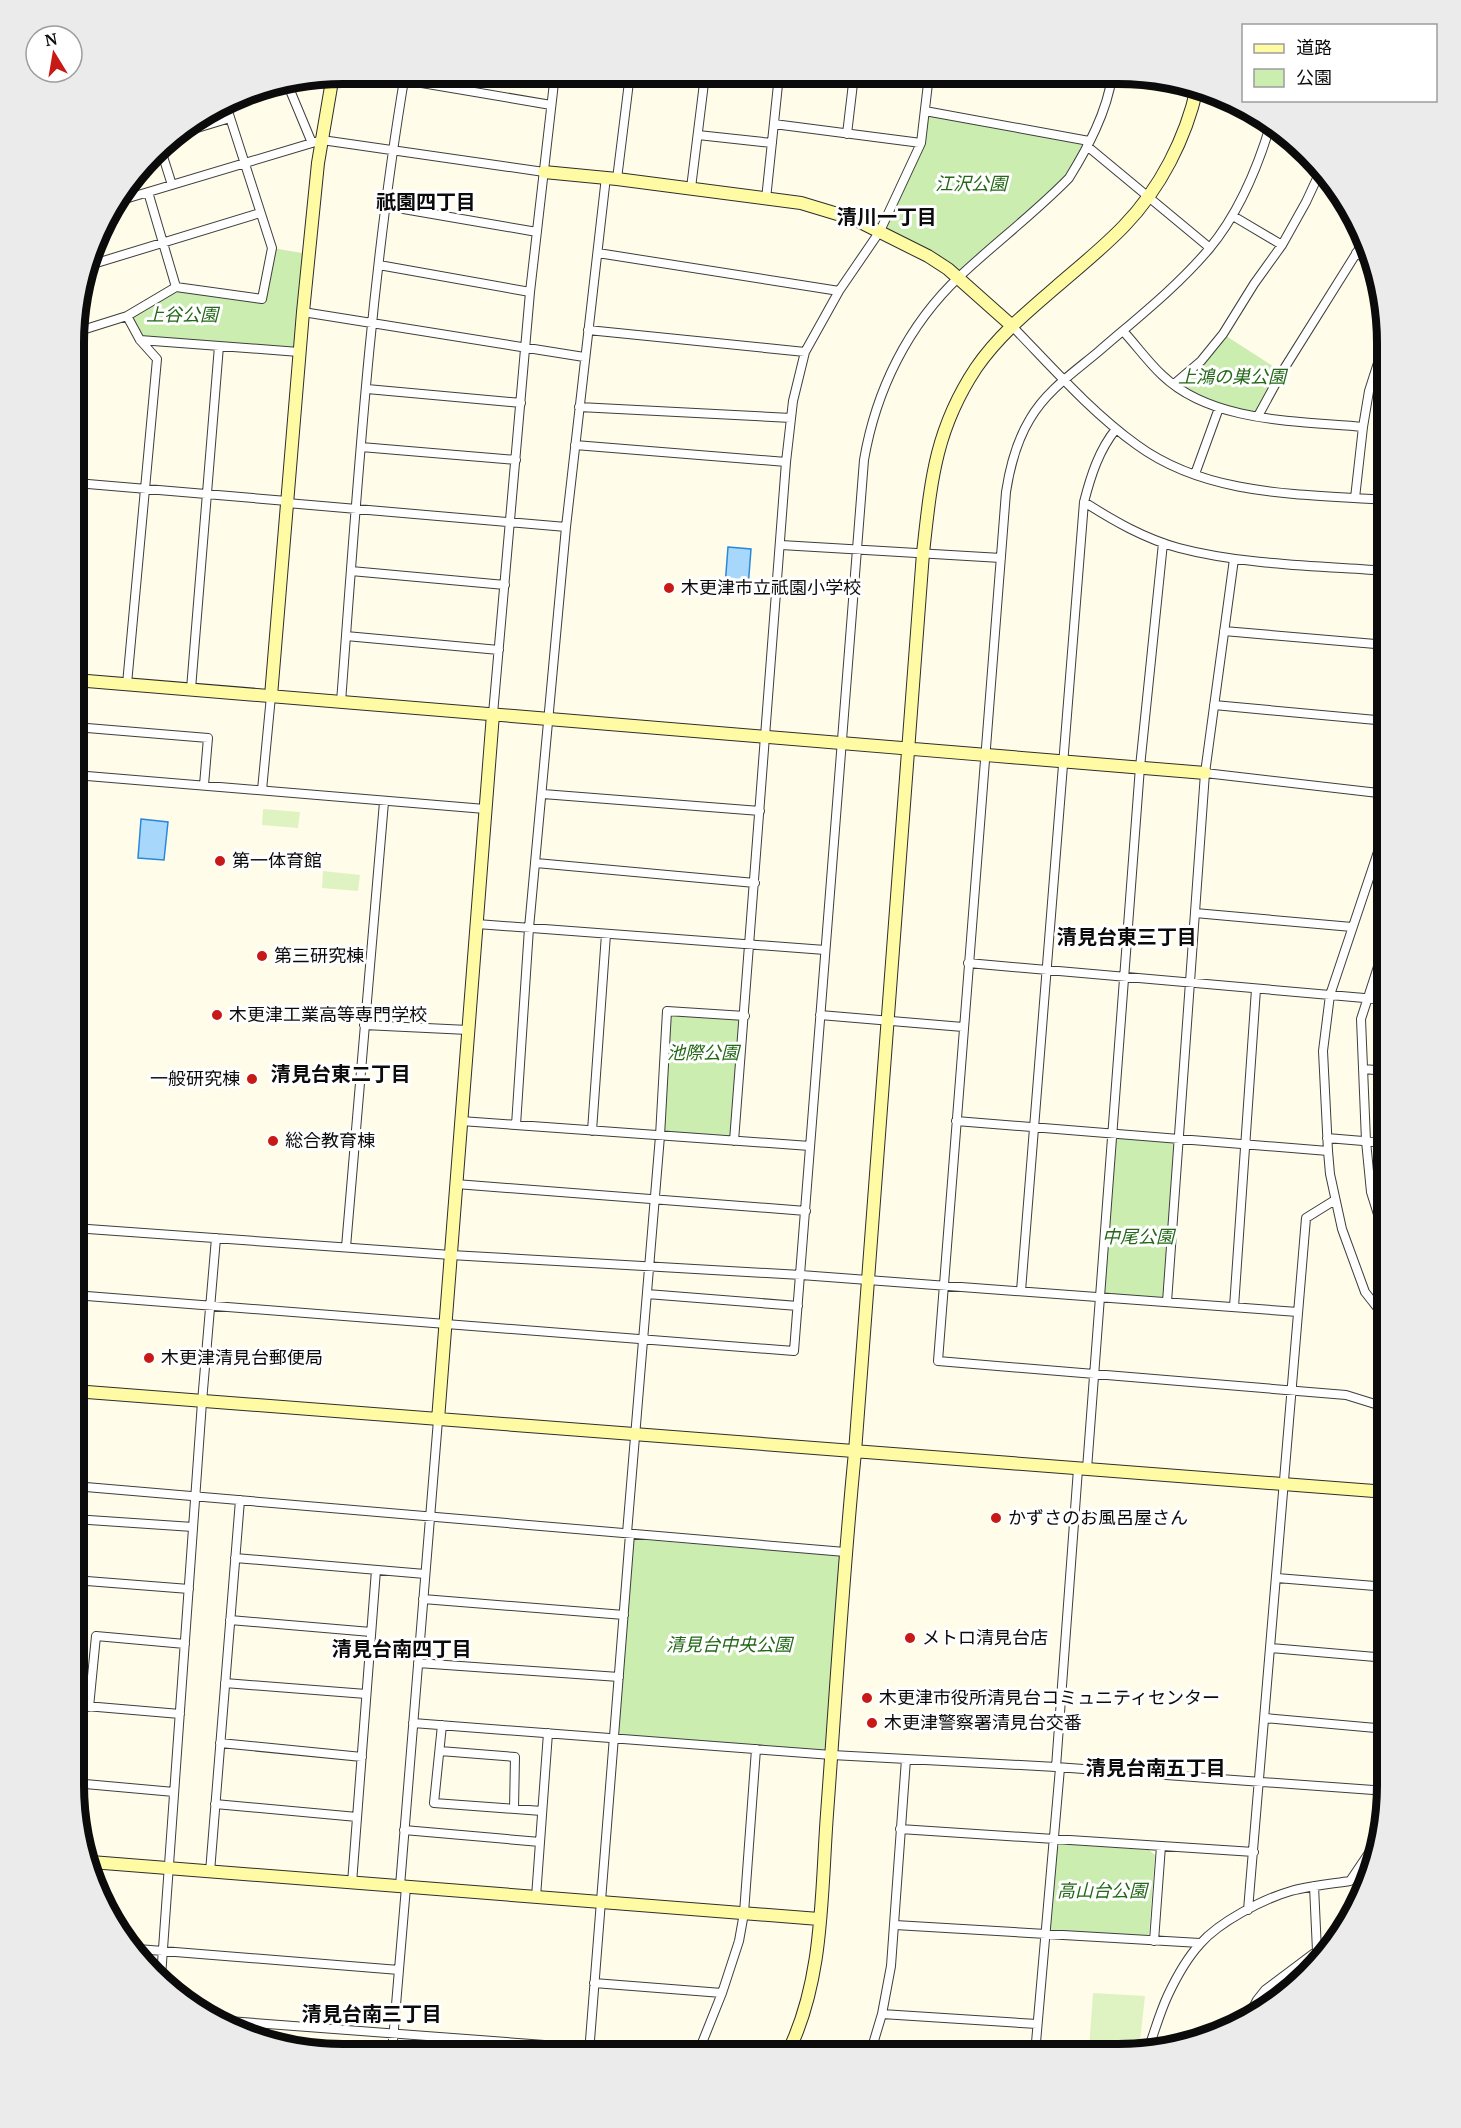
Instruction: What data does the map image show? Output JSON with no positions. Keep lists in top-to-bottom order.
{
  "districts": [
    "祇園四丁目",
    "清川一丁目",
    "清見台東三丁目",
    "清見台東二丁目",
    "清見台南四丁目",
    "清見台南五丁目",
    "清見台南三丁目"
  ],
  "parks": [
    "江沢公園",
    "上谷公園",
    "上鴻の巣公園",
    "池際公園",
    "中尾公園",
    "清見台中央公園",
    "高山台公園"
  ],
  "places": [
    "木更津市立祇園小学校",
    "第一体育館",
    "第三研究棟",
    "木更津工業高等専門学校",
    "一般研究棟",
    "総合教育棟",
    "木更津清見台郵便局",
    "かずさのお風呂屋さん",
    "メトロ清見台店",
    "木更津市役所清見台コミュニティセンター",
    "木更津警察署清見台交番"
  ],
  "legend": ["道路", "公園"],
  "north": "top"
}
